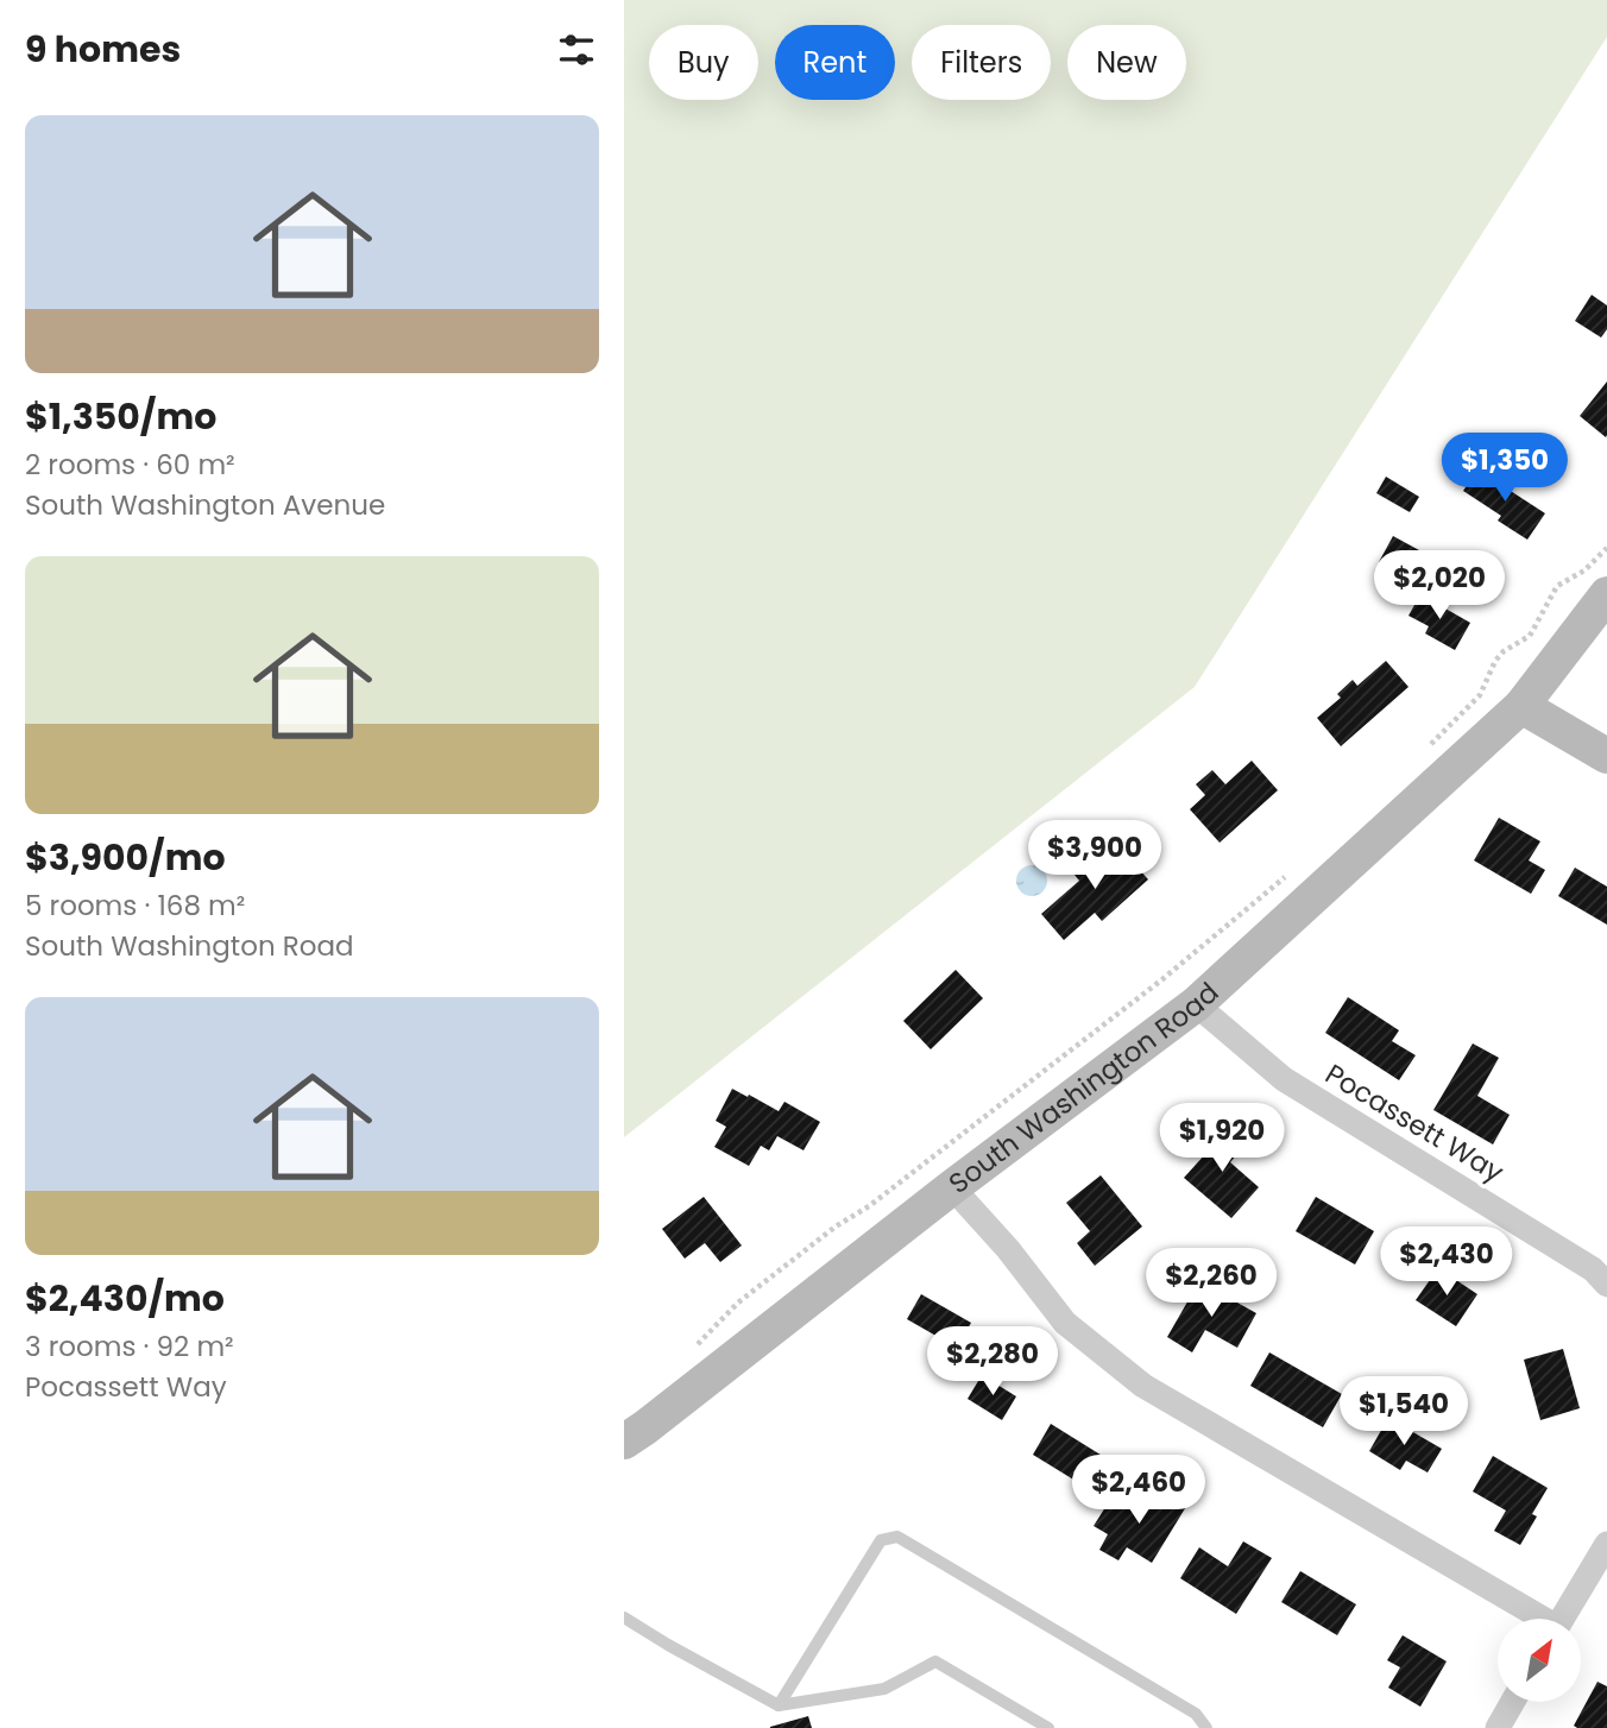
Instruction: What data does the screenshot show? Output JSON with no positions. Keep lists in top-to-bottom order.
{
  "streets": {
    "street": ["South Washington Road", "Pocassett Way"]
  },
  "crossings": [
    ["South Washington Road", "Pocassett Way"]
  ],
  "north": "top right",
  "page": {
    "heading": "9 homes",
    "chip": [
      "Buy",
      "Rent",
      "Filters",
      "New"
    ],
    "list": [
      {
        "name": "$1,350/mo",
        "note": "2 rooms · 60 m² · South Washington Avenue"
      },
      {
        "name": "$3,900/mo",
        "note": "5 rooms · 168 m² · South Washington Road"
      },
      {
        "name": "$2,430/mo",
        "note": "3 rooms · 92 m² · Pocassett Way"
      }
    ],
    "price": [
      "$1,350",
      "$2,020",
      "$3,900",
      "$1,920",
      "$2,430",
      "$2,260",
      "$2,280",
      "$1,540",
      "$2,460"
    ]
  }
}
